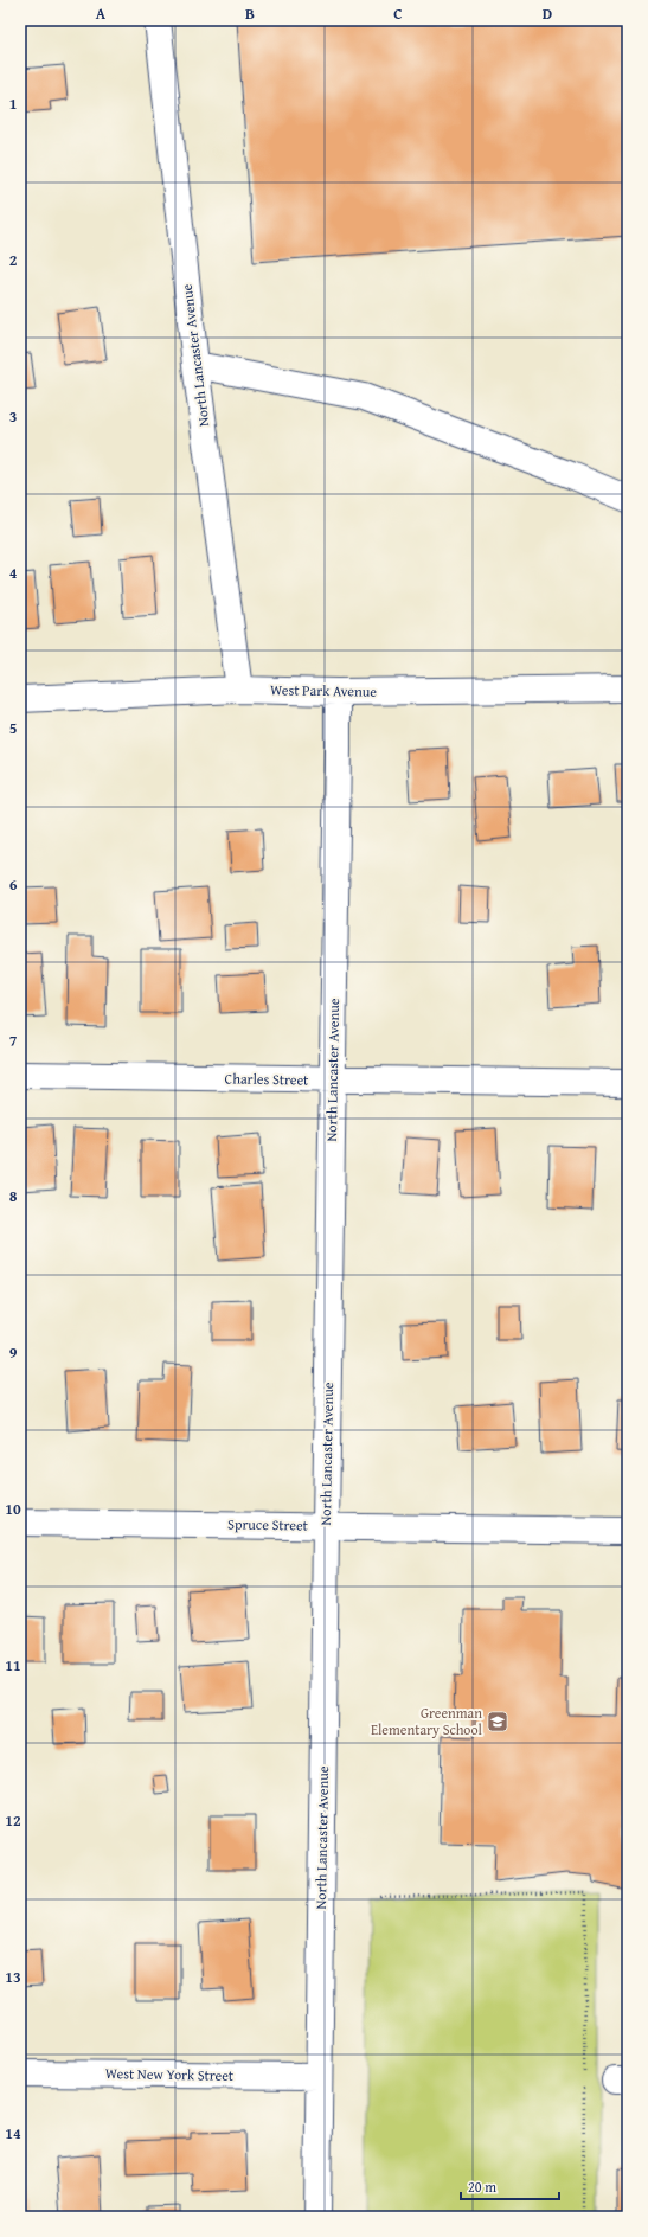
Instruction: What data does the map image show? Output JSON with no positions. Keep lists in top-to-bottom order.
{
  "streets": {
    "street": [
      "North Lancaster Avenue",
      "West Park Avenue",
      "Charles Street",
      "Spruce Street",
      "West New York Street"
    ]
  },
  "crossings": [
    ["North Lancaster Avenue", "West Park Avenue"],
    ["North Lancaster Avenue", "Charles Street"],
    ["North Lancaster Avenue", "Spruce Street"],
    ["North Lancaster Avenue", "West New York Street"]
  ],
  "places": {
    "school or university": ["Greenman Elementary School"]
  },
  "scale_bar": "20 m",
  "grid": {
    "columns": [
      "A",
      "B",
      "C",
      "D"
    ],
    "rows": [
      "1",
      "2",
      "3",
      "4",
      "5",
      "6",
      "7",
      "8",
      "9",
      "10",
      "11",
      "12",
      "13",
      "14"
    ]
  }
}
